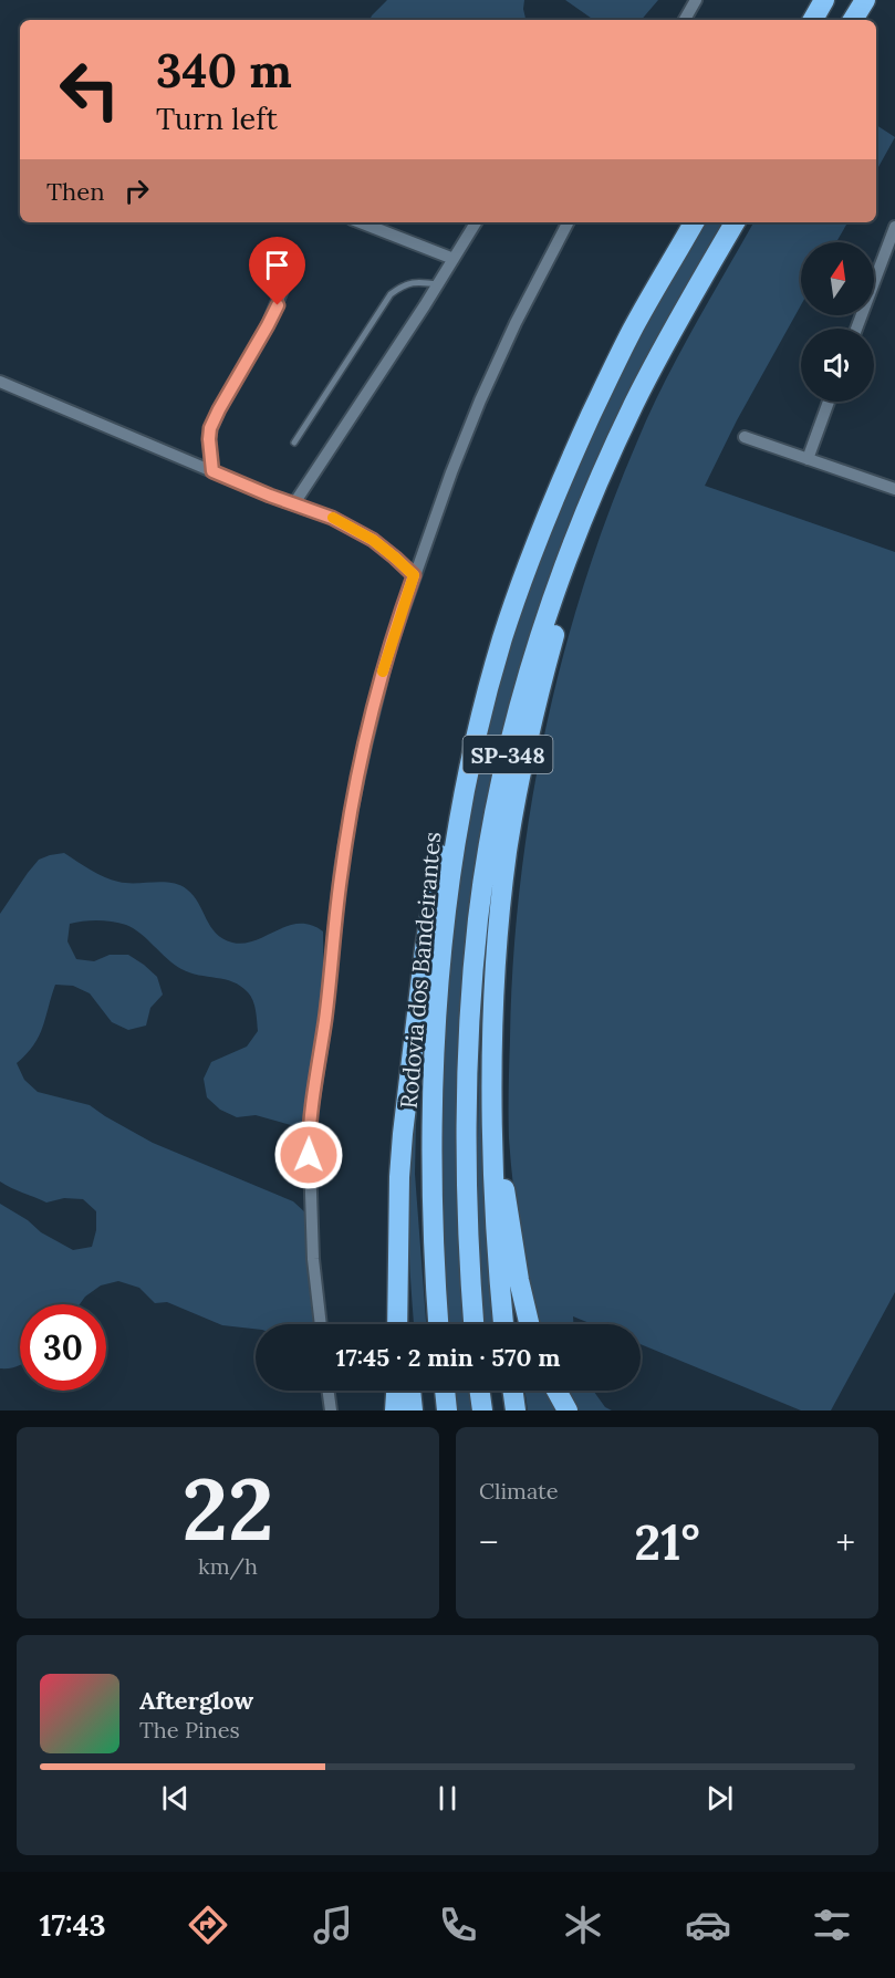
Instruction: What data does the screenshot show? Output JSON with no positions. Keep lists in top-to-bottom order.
{
  "streets": {
    "highway": ["SP-348", "Rodovia dos Bandeirantes"]
  },
  "north": "top",
  "page": {
    "turn": ["340 m", "Turn left"],
    "then": "Then",
    "limit": "30",
    "trip": "17:45 · 2 min · 570 m",
    "tile": [
      ["22", "km/h"],
      "Climate"
    ],
    "heat": ["−", "21°", "+"],
    "song": ["Afterglow", "The Pines"],
    "tabs": "17:43"
  }
}
